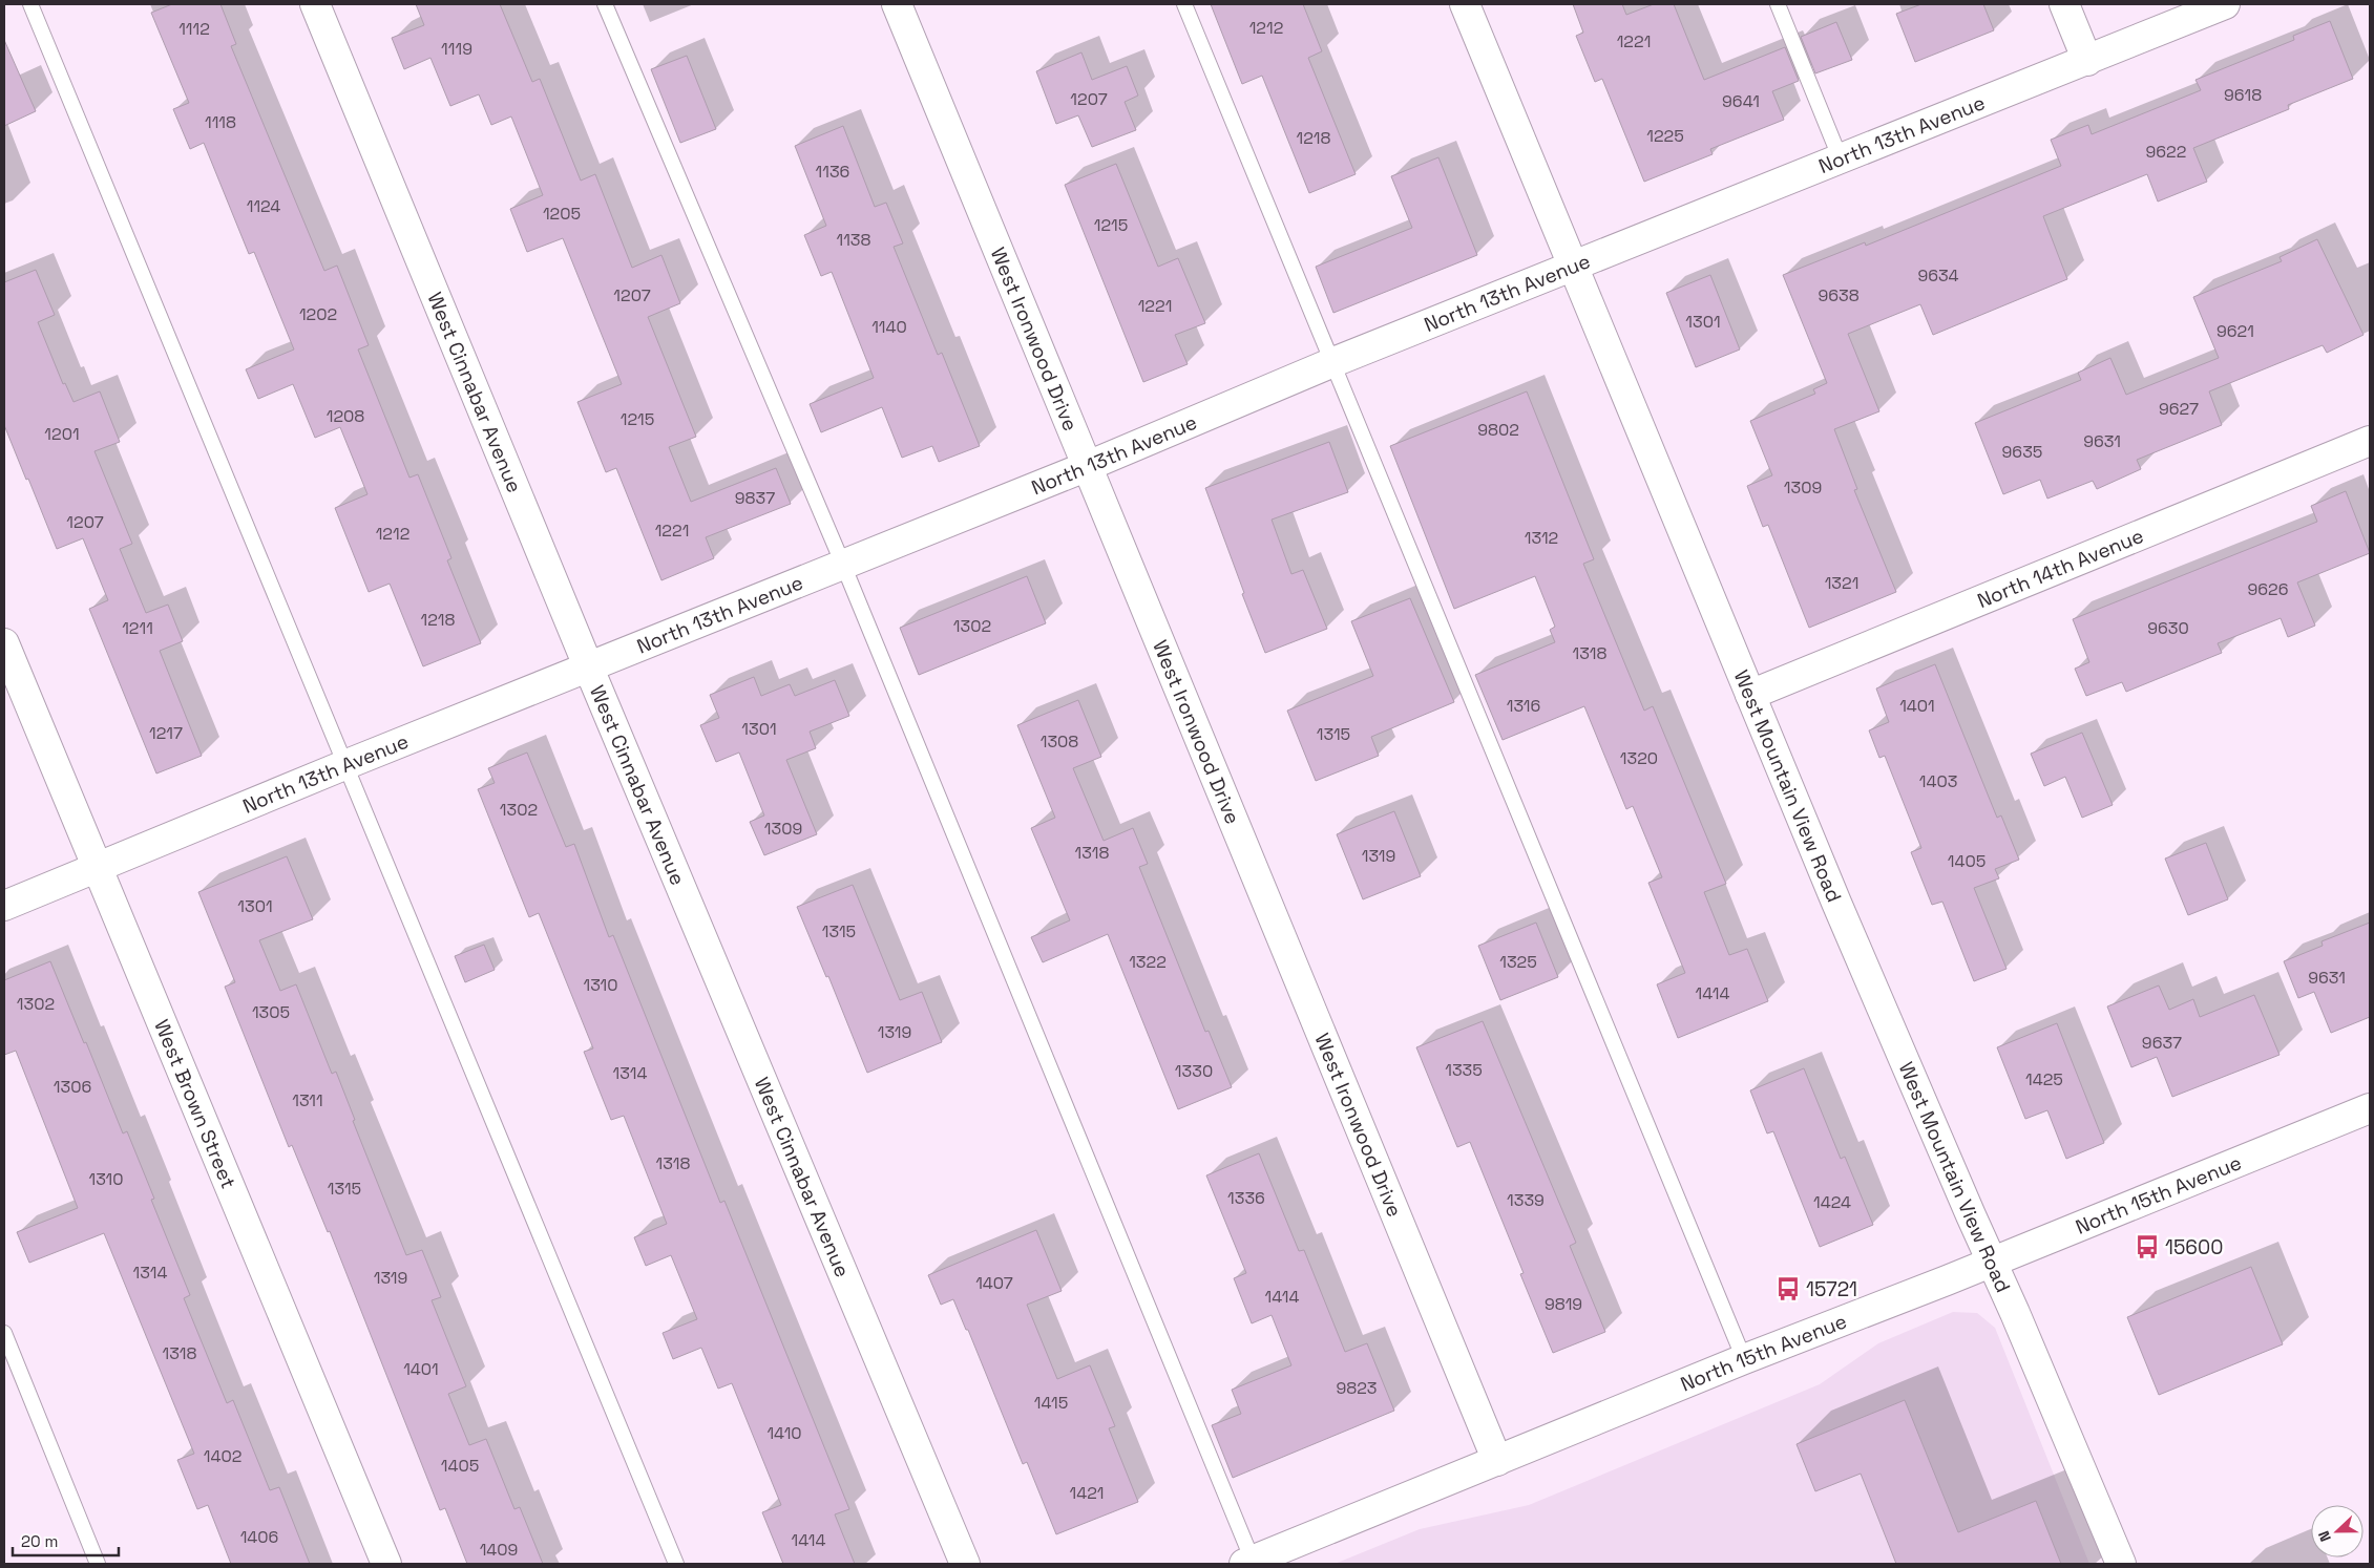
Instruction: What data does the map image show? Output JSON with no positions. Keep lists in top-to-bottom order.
{
  "streets": {
    "street": [
      "North 13th Avenue",
      "West Ironwood Drive",
      "West Cinnabar Avenue",
      "North 14th Avenue",
      "West Mountain View Road",
      "West Brown Street",
      "North 15th Avenue"
    ]
  },
  "crossings": [
    ["North 13th Avenue", "West Ironwood Drive"],
    ["North 13th Avenue", "West Cinnabar Avenue"],
    ["North 13th Avenue", "West Mountain View Road"],
    ["North 13th Avenue", "West Brown Street"],
    ["West Ironwood Drive", "North 15th Avenue"],
    ["North 14th Avenue", "West Mountain View Road"],
    ["West Mountain View Road", "North 15th Avenue"]
  ],
  "places": {
    "bus stop": ["15600", "15721"]
  },
  "house_numbers": [
    "1212",
    "1112",
    "1221",
    "1119",
    "9618",
    "1207",
    "9641",
    "1118",
    "1225",
    "1218",
    "9622",
    "1136",
    "1124",
    "1205",
    "1215",
    "1138",
    "9634",
    "1207",
    "9638",
    "1221",
    "1202",
    "1301",
    "1140",
    "9621",
    "9627",
    "1208",
    "1215",
    "9802",
    "1201",
    "9631",
    "9635",
    "1309",
    "9837",
    "1207",
    "1221",
    "1212",
    "1312",
    "1321",
    "9626",
    "1218",
    "1302",
    "1211",
    "9630",
    "1318",
    "1316",
    "1401",
    "1301",
    "1217",
    "1315",
    "1308",
    "1320",
    "1403",
    "1302",
    "1309",
    "1318",
    "1319",
    "1405",
    "1301",
    "1315",
    "1322",
    "1325",
    "9631",
    "1310",
    "1414",
    "1302",
    "1305",
    "1319",
    "9637",
    "1335",
    "1330",
    "1314",
    "1425",
    "1306",
    "1311",
    "1318",
    "1310",
    "1315",
    "1336",
    "1339",
    "1424",
    "1314",
    "1319",
    "1407",
    "1414",
    "9819",
    "1318",
    "1401",
    "9823",
    "1415",
    "1410",
    "1402",
    "1405",
    "1421",
    "1406",
    "1414",
    "1409"
  ],
  "scale_bar": "20 m",
  "north": "left"
}
